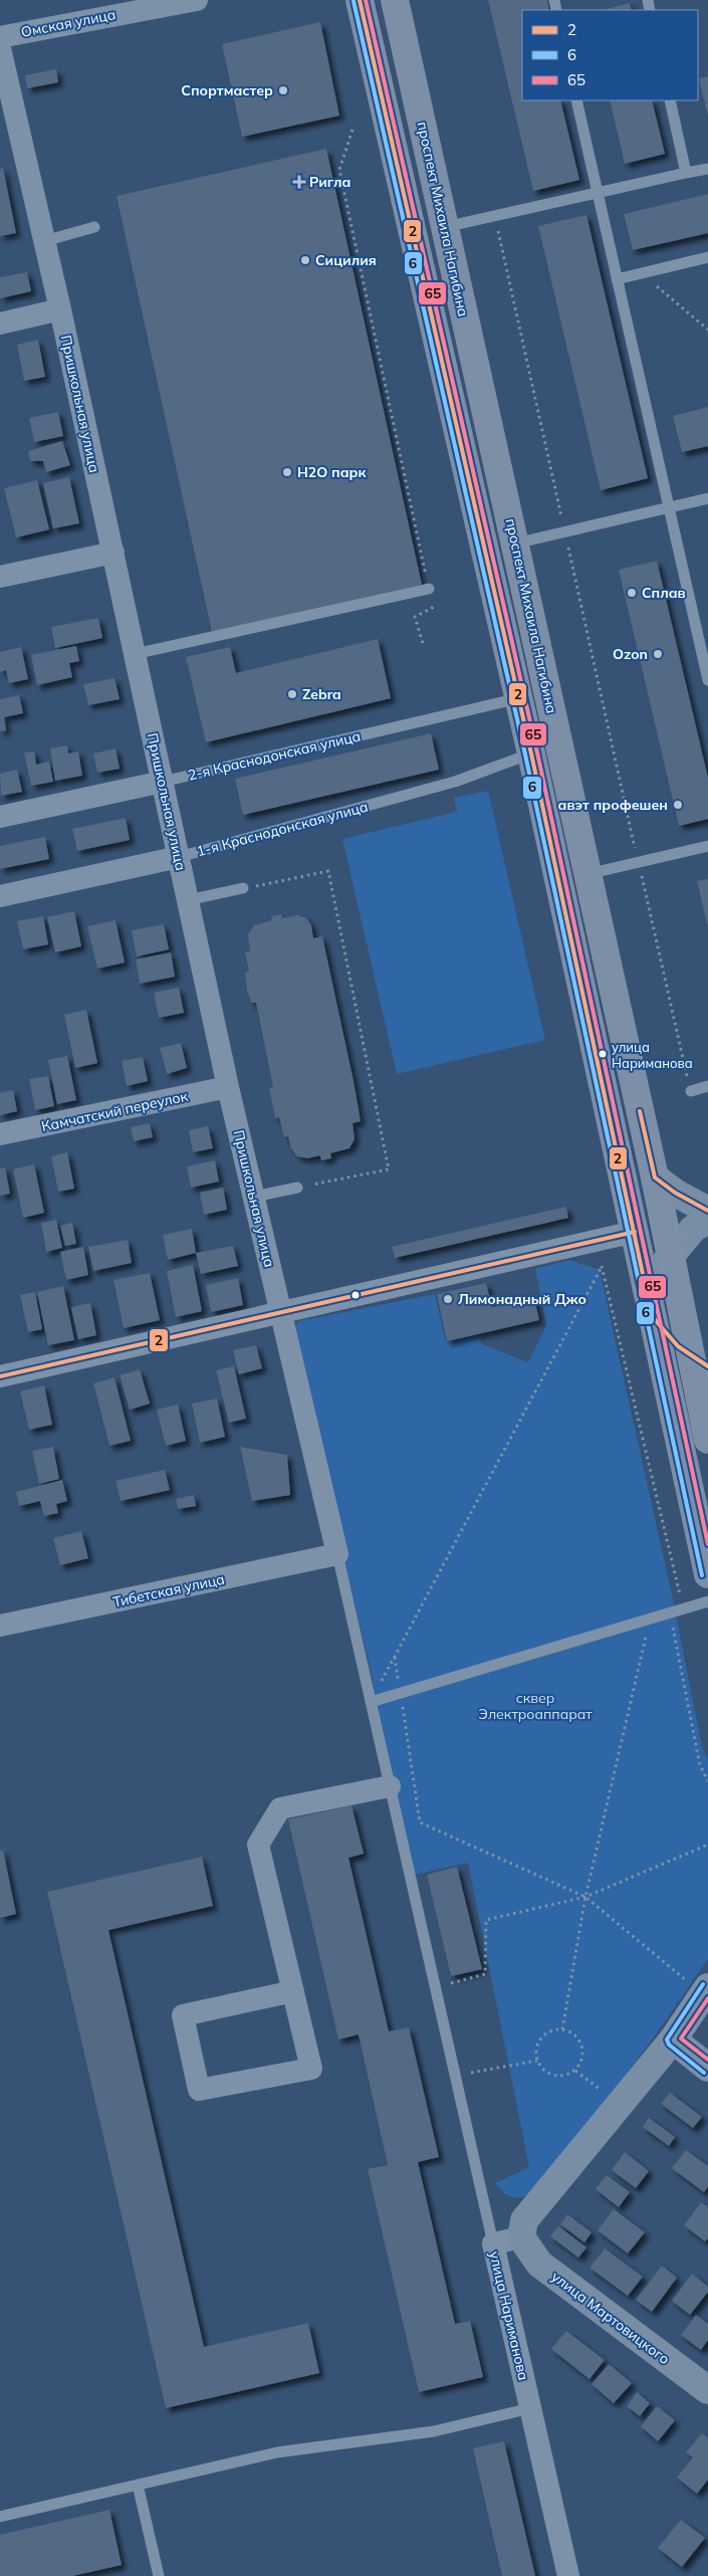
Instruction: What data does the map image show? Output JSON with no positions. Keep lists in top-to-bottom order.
{
  "streets": {
    "main road": ["проспект Михаила Нагибина"],
    "street": [
      "Омская улица",
      "Пришкольная улица",
      "2-я Краснодонская улица",
      "1-я Краснодонская улица",
      "Камчатский переулок",
      "Тибетская улица",
      "улица Нариманова",
      "улица Мартовицкого"
    ]
  },
  "crossings": [
    ["проспект Михаила Нагибина", "2-я Краснодонская улица"],
    ["проспект Михаила Нагибина", "1-я Краснодонская улица"],
    ["Пришкольная улица", "2-я Краснодонская улица"],
    ["Пришкольная улица", "1-я Краснодонская улица"],
    ["Пришкольная улица", "Камчатский переулок"],
    ["Пришкольная улица", "Тибетская улица"],
    ["улица Нариманова", "улица Мартовицкого"]
  ],
  "parks": ["cквер Электроаппарат"],
  "places": {
    "other": [
      "Спортмастер",
      "Сицилия",
      "H2O парк",
      "Сплав",
      "Ozon",
      "Zebra",
      "авэт профешен",
      "улица Нариманова",
      "Лимонадный Джо"
    ],
    "health": ["Ригла"]
  },
  "lines": ["transit line 2", "transit line 65", "transit line 6"],
  "legend": ["2", "6", "65"]
}
